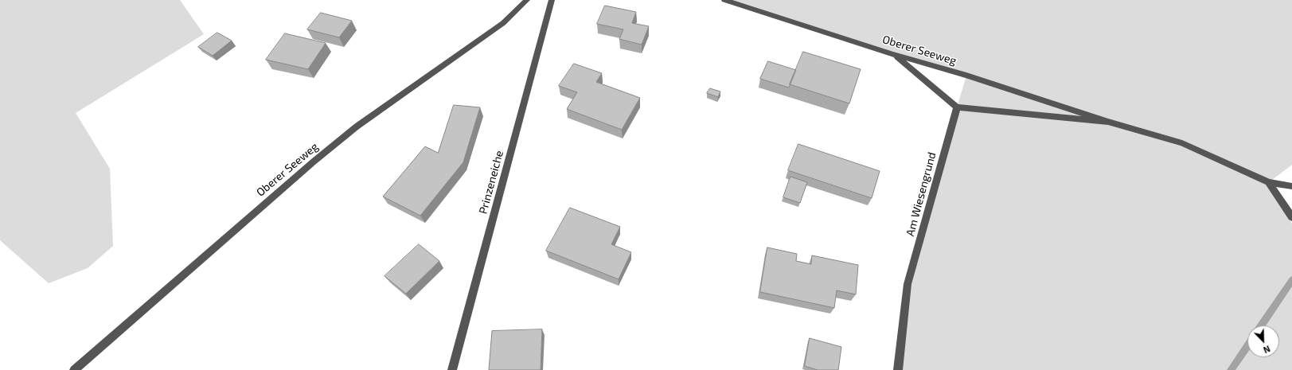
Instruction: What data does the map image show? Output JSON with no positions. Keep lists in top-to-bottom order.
{
  "streets": {
    "street": ["Oberer Seeweg", "Prinzeneiche", "Am Wiesengrund"]
  },
  "north": "bottom right"
}
